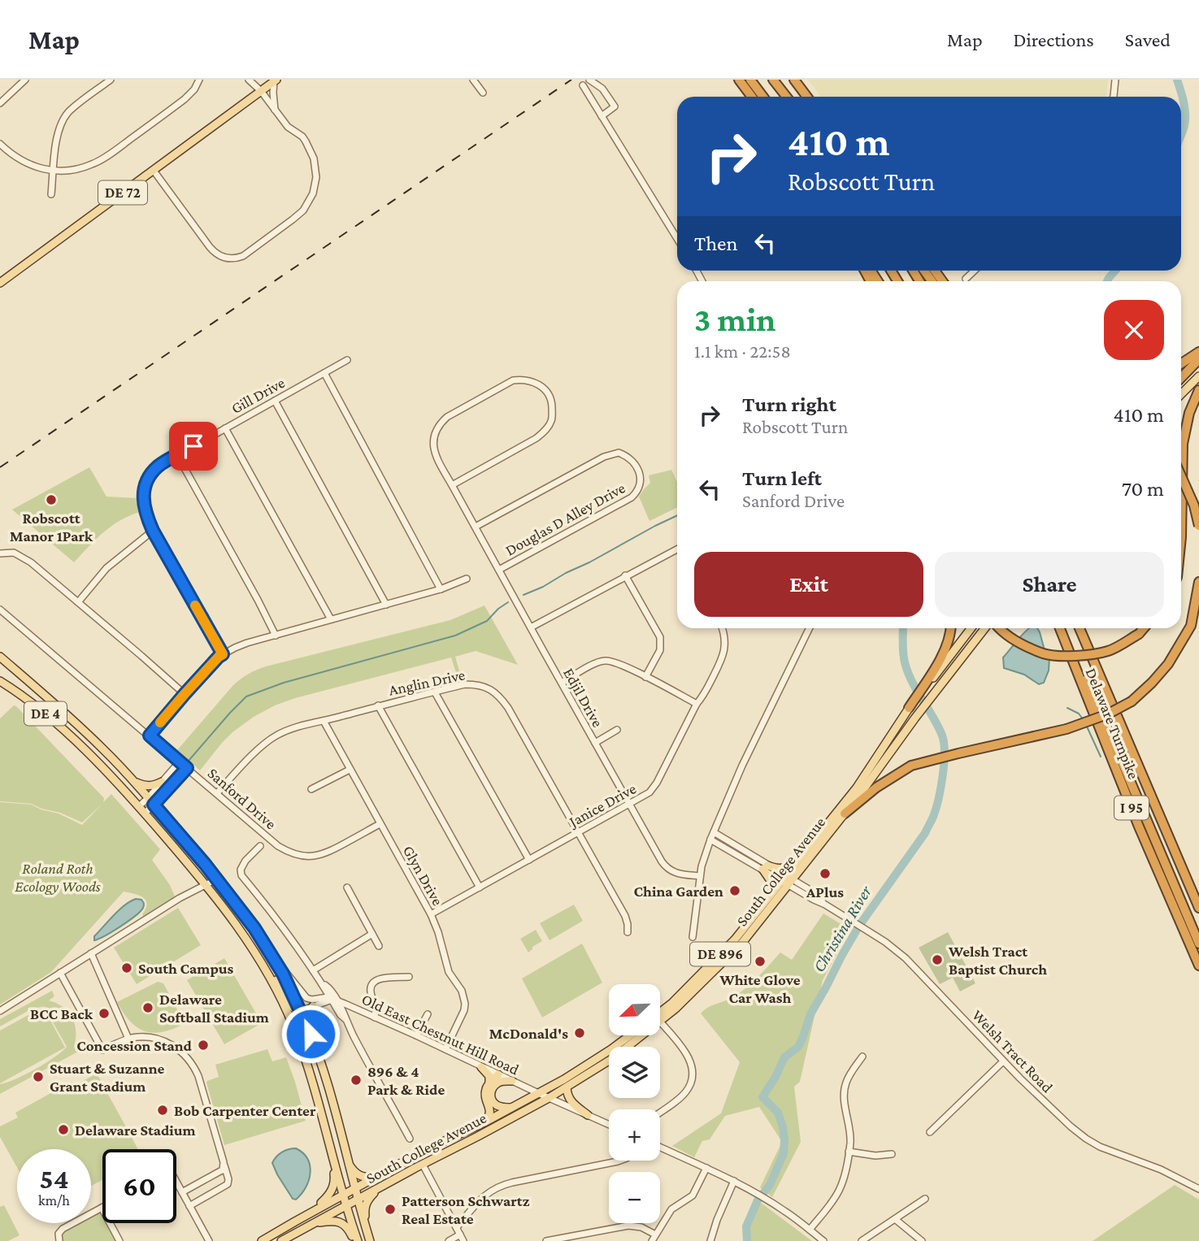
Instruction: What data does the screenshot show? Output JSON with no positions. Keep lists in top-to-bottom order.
{
  "streets": {
    "highway": ["Delaware Turnpike", "I 95"],
    "main road": [
      "DE 72",
      "DE 4",
      "South College Avenue",
      "DE 896"
    ],
    "street": [
      "Gill Drive",
      "Douglas D Alley Drive",
      "Anglin Drive",
      "Edjil Drive",
      "Sanford Drive",
      "Janice Drive",
      "Glyn Drive",
      "Old East Chestnut Hill Road",
      "Welsh Tract Road"
    ]
  },
  "crossings": [
    ["Douglas D Alley Drive", "Edjil Drive"],
    ["Anglin Drive", "Sanford Drive"],
    ["Anglin Drive", "Janice Drive"],
    ["Anglin Drive", "Glyn Drive"],
    ["Edjil Drive", "Janice Drive"],
    ["DE 4", "South College Avenue"],
    ["DE 4", "DE 896"],
    ["DE 4", "Old East Chestnut Hill Road"],
    ["Sanford Drive", "Glyn Drive"],
    ["Janice Drive", "Glyn Drive"],
    ["South College Avenue", "DE 896"],
    ["South College Avenue", "Old East Chestnut Hill Road"],
    ["South College Avenue", "Welsh Tract Road"],
    ["Glyn Drive", "Old East Chestnut Hill Road"]
  ],
  "water": ["Christina River"],
  "parks": ["Roland Roth Ecology Woods"],
  "places": [
    "Robscott Manor 1Park",
    "APlus",
    "China Garden",
    "Welsh Tract Baptist Church",
    "White Glove Car Wash",
    "South Campus",
    "Delaware Softball Stadium",
    "BCC Back",
    "McDonald's",
    "Concession Stand",
    "Stuart & Suzanne Grant Stadium",
    "896 & 4 Park & Ride",
    "Bob Carpenter Center",
    "Delaware Stadium",
    "Patterson Schwartz Real Estate"
  ],
  "north": "bottom left",
  "page": {
    "header": "Map",
    "nav": ["Map", "Directions", "Saved"],
    "turn": ["410 m", "Robscott Turn"],
    "then": "Then",
    "heading": ["3 min", "1.1 km · 22:58"],
    "list": [
      {
        "name": "Turn right",
        "note": "Robscott Turn",
        "value": "410 m"
      },
      {
        "name": "Turn left",
        "note": "Sanford Drive",
        "value": "70 m"
      }
    ],
    "buttons": ["Exit", "Share"],
    "map_buttons": ["+", "−"],
    "speed": "54 km/h",
    "limit": "60"
  }
}
